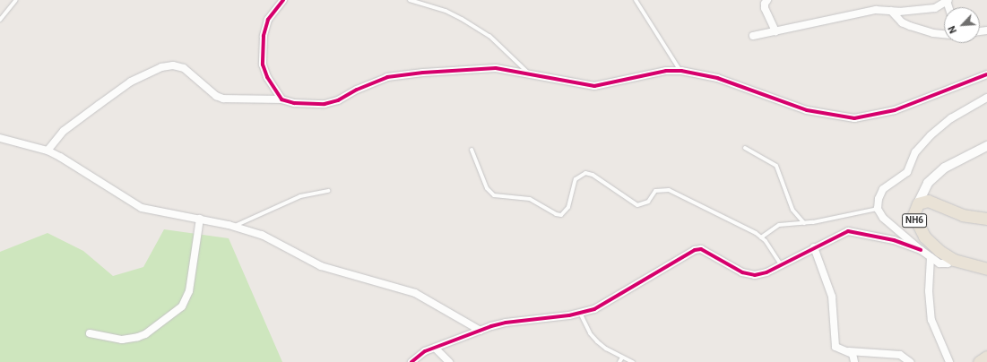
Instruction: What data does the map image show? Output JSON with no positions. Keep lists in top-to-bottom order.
{
  "streets": {
    "highway": ["NH6"]
  },
  "north": "bottom left"
}
